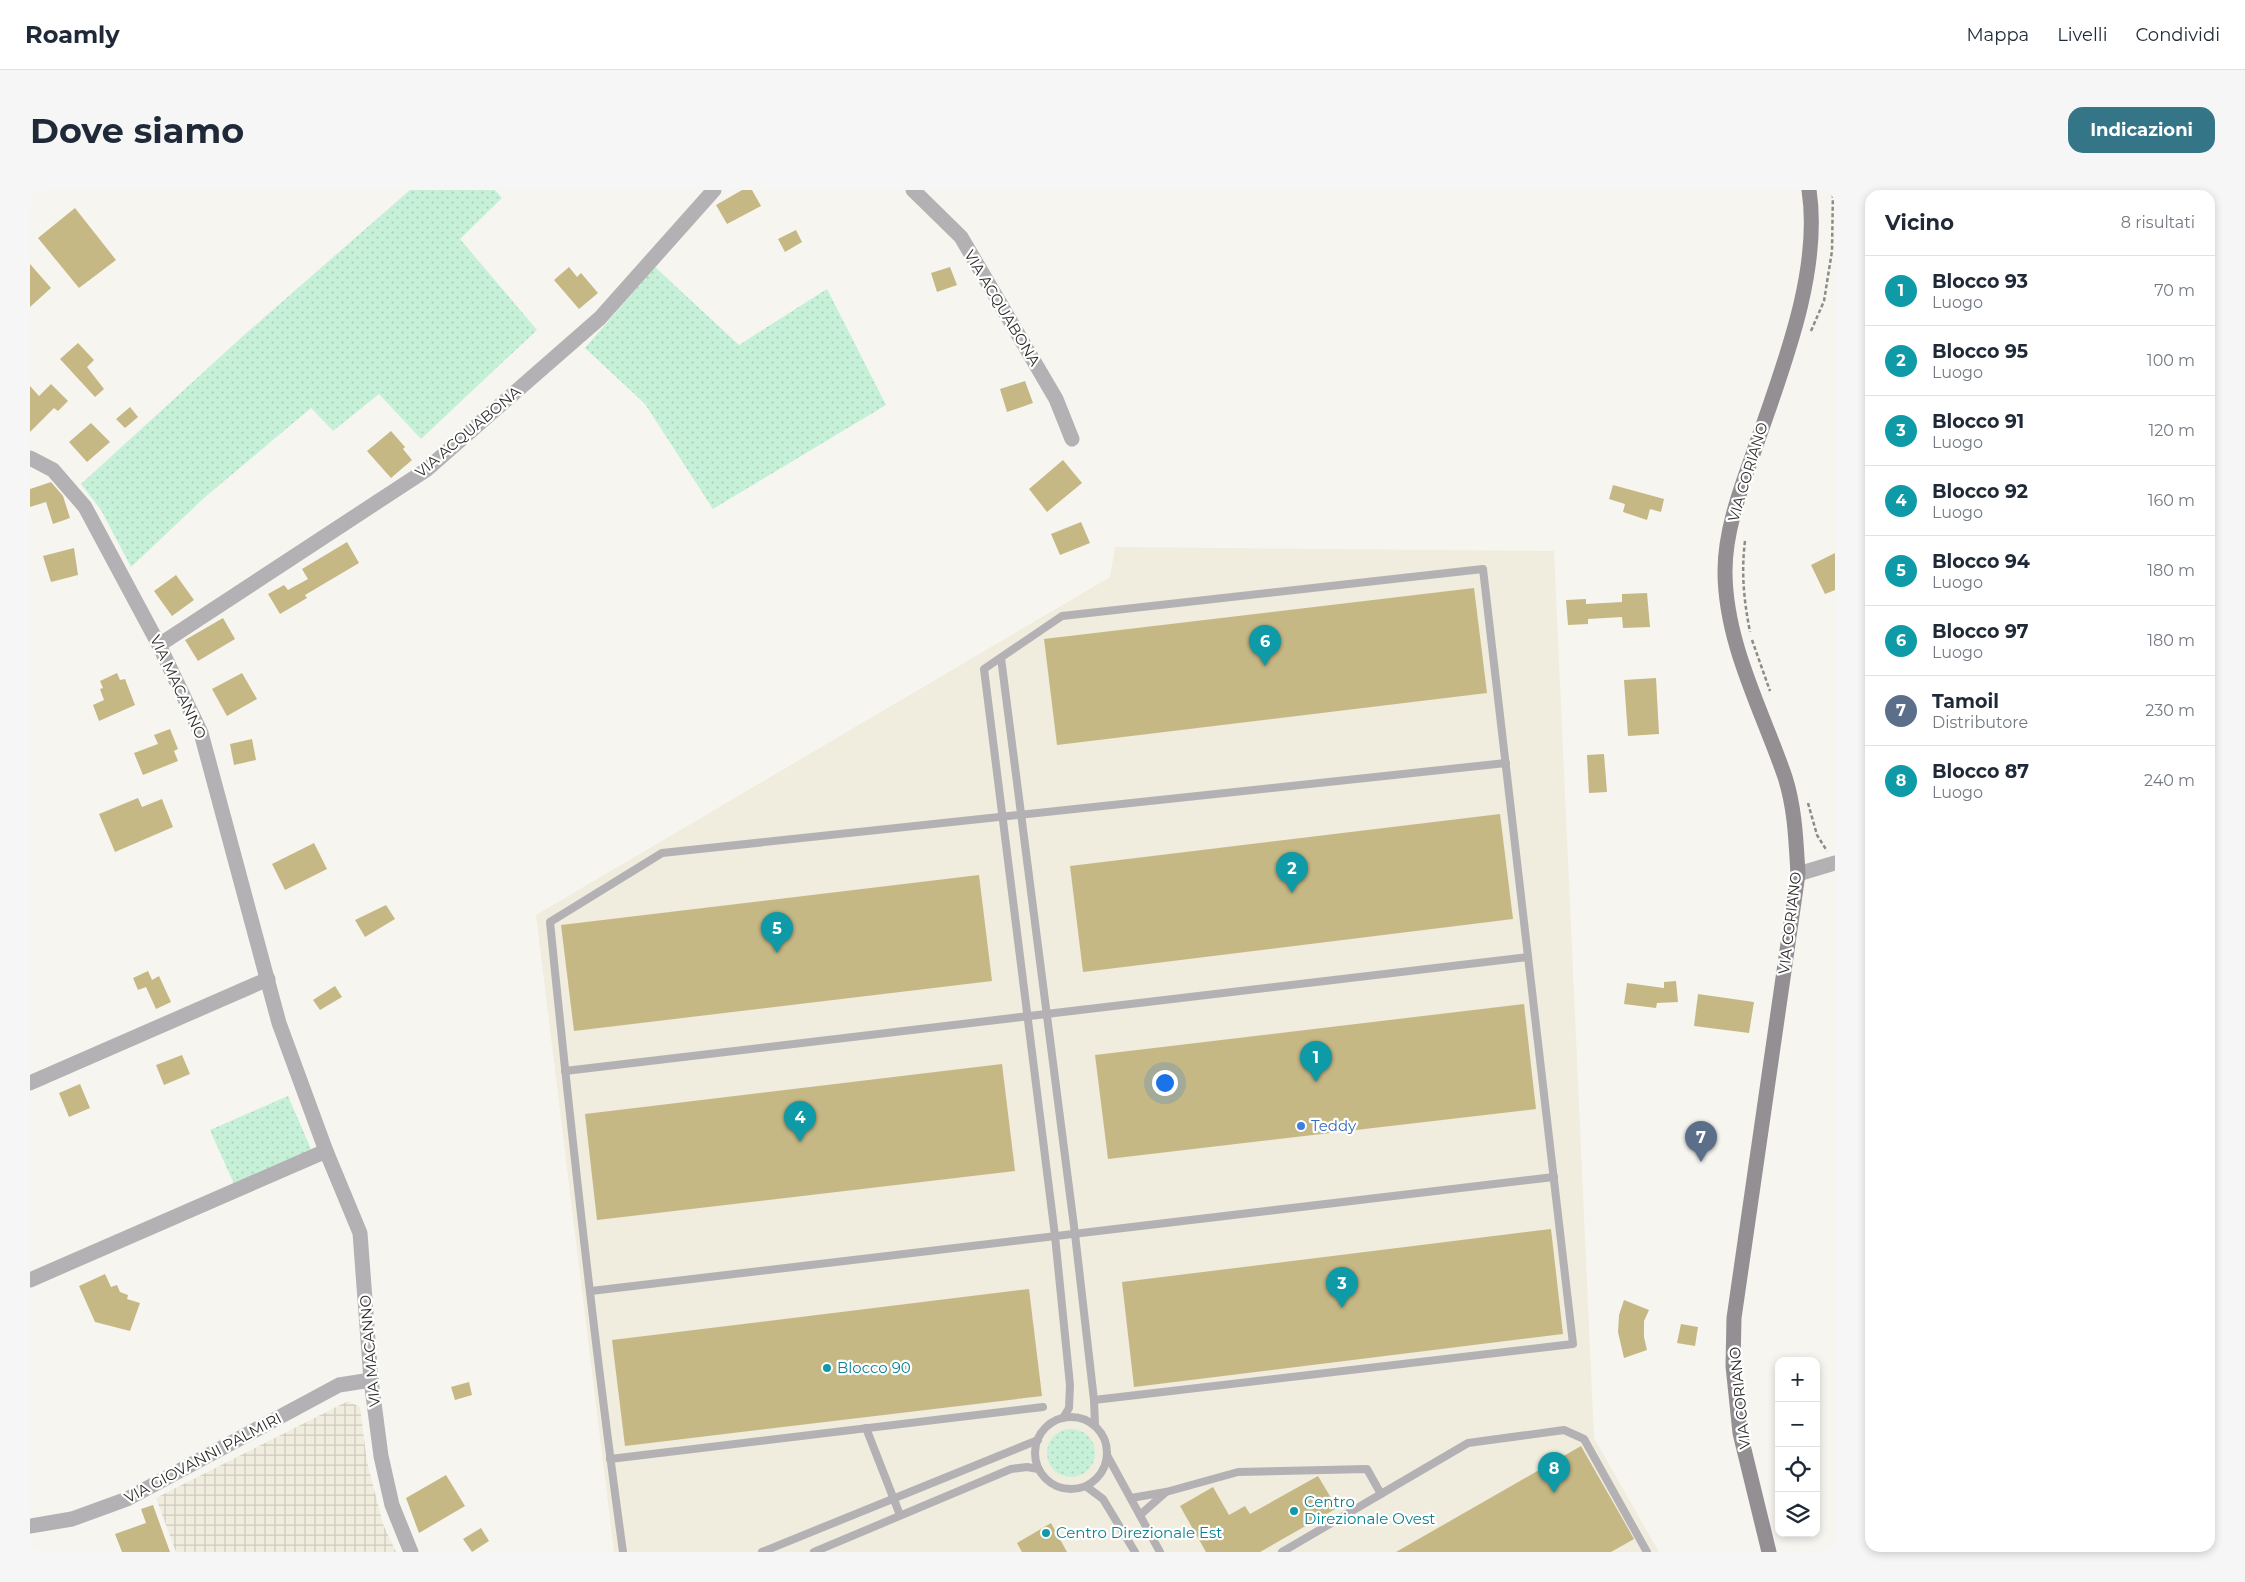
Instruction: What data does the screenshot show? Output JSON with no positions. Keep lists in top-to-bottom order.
{
  "streets": {
    "main road": ["VIA CORIANO"],
    "street": ["VIA ACQUABONA", "VIA MACANNO", "VIA GIOVANNI PALMIRI"]
  },
  "crossings": [
    ["VIA ACQUABONA", "VIA MACANNO"],
    ["VIA MACANNO", "VIA GIOVANNI PALMIRI"]
  ],
  "places": [
    "Teddy",
    "Blocco 90",
    "Centro Direzionale Ovest",
    "Centro Direzionale Est"
  ],
  "page": {
    "header": "Roamly",
    "nav": ["Mappa", "Livelli", "Condividi"],
    "buttons": "Indicazioni",
    "title": "Dove siamo",
    "heading": ["Vicino", "8 risultati"],
    "list": [
      {
        "mark": "1",
        "name": "Blocco 93",
        "note": "Luogo",
        "value": "70 m"
      },
      {
        "mark": "2",
        "name": "Blocco 95",
        "note": "Luogo",
        "value": "100 m"
      },
      {
        "mark": "3",
        "name": "Blocco 91",
        "note": "Luogo",
        "value": "120 m"
      },
      {
        "mark": "4",
        "name": "Blocco 92",
        "note": "Luogo",
        "value": "160 m"
      },
      {
        "mark": "5",
        "name": "Blocco 94",
        "note": "Luogo",
        "value": "180 m"
      },
      {
        "mark": "6",
        "name": "Blocco 97",
        "note": "Luogo",
        "value": "180 m"
      },
      {
        "mark": "7",
        "name": "Tamoil",
        "note": "Distributore",
        "value": "230 m"
      },
      {
        "mark": "8",
        "name": "Blocco 87",
        "note": "Luogo",
        "value": "240 m"
      }
    ],
    "pins": [
      "6",
      "2",
      "5",
      "1",
      "4",
      "7",
      "3",
      "8"
    ],
    "map_buttons": ["+", "−"]
  }
}
